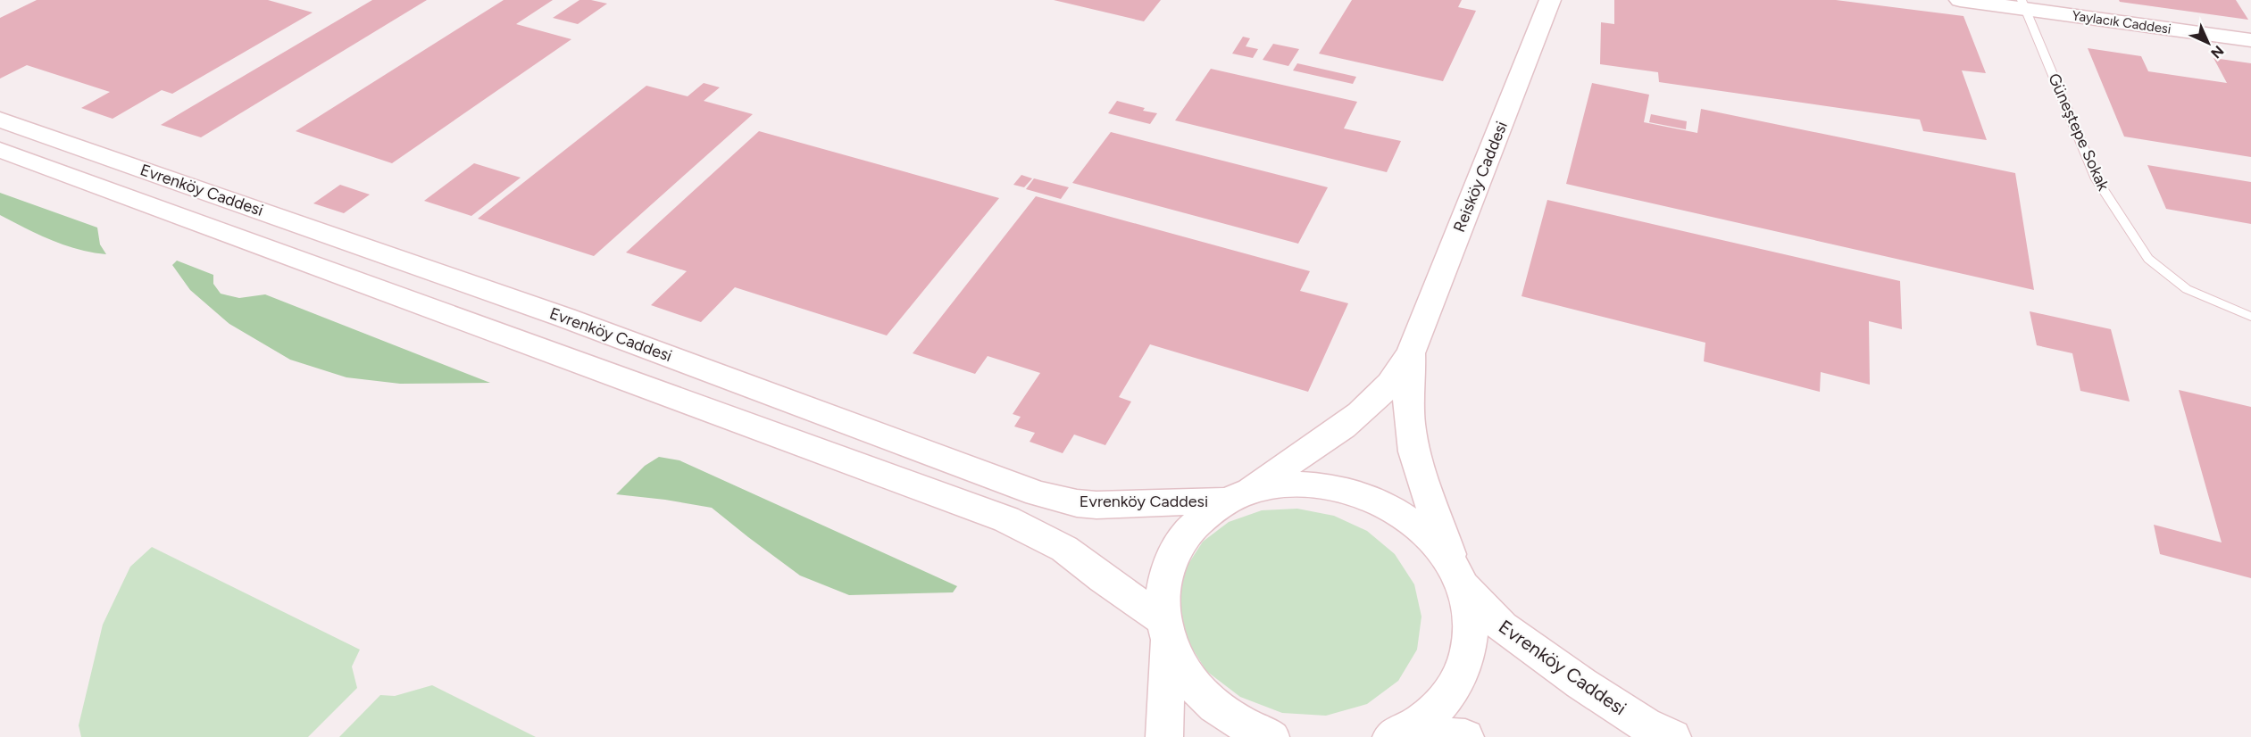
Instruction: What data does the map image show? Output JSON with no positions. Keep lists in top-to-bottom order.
{
  "streets": {
    "main road": ["Yaylacık Caddesi", "Reisköy Caddesi", "Evrenköy Caddesi"],
    "lane": ["Güneştepe Sokak"]
  },
  "crossings": [
    ["Yaylacık Caddesi", "Güneştepe Sokak"],
    ["Reisköy Caddesi", "Evrenköy Caddesi"]
  ],
  "north": "bottom right"
}
